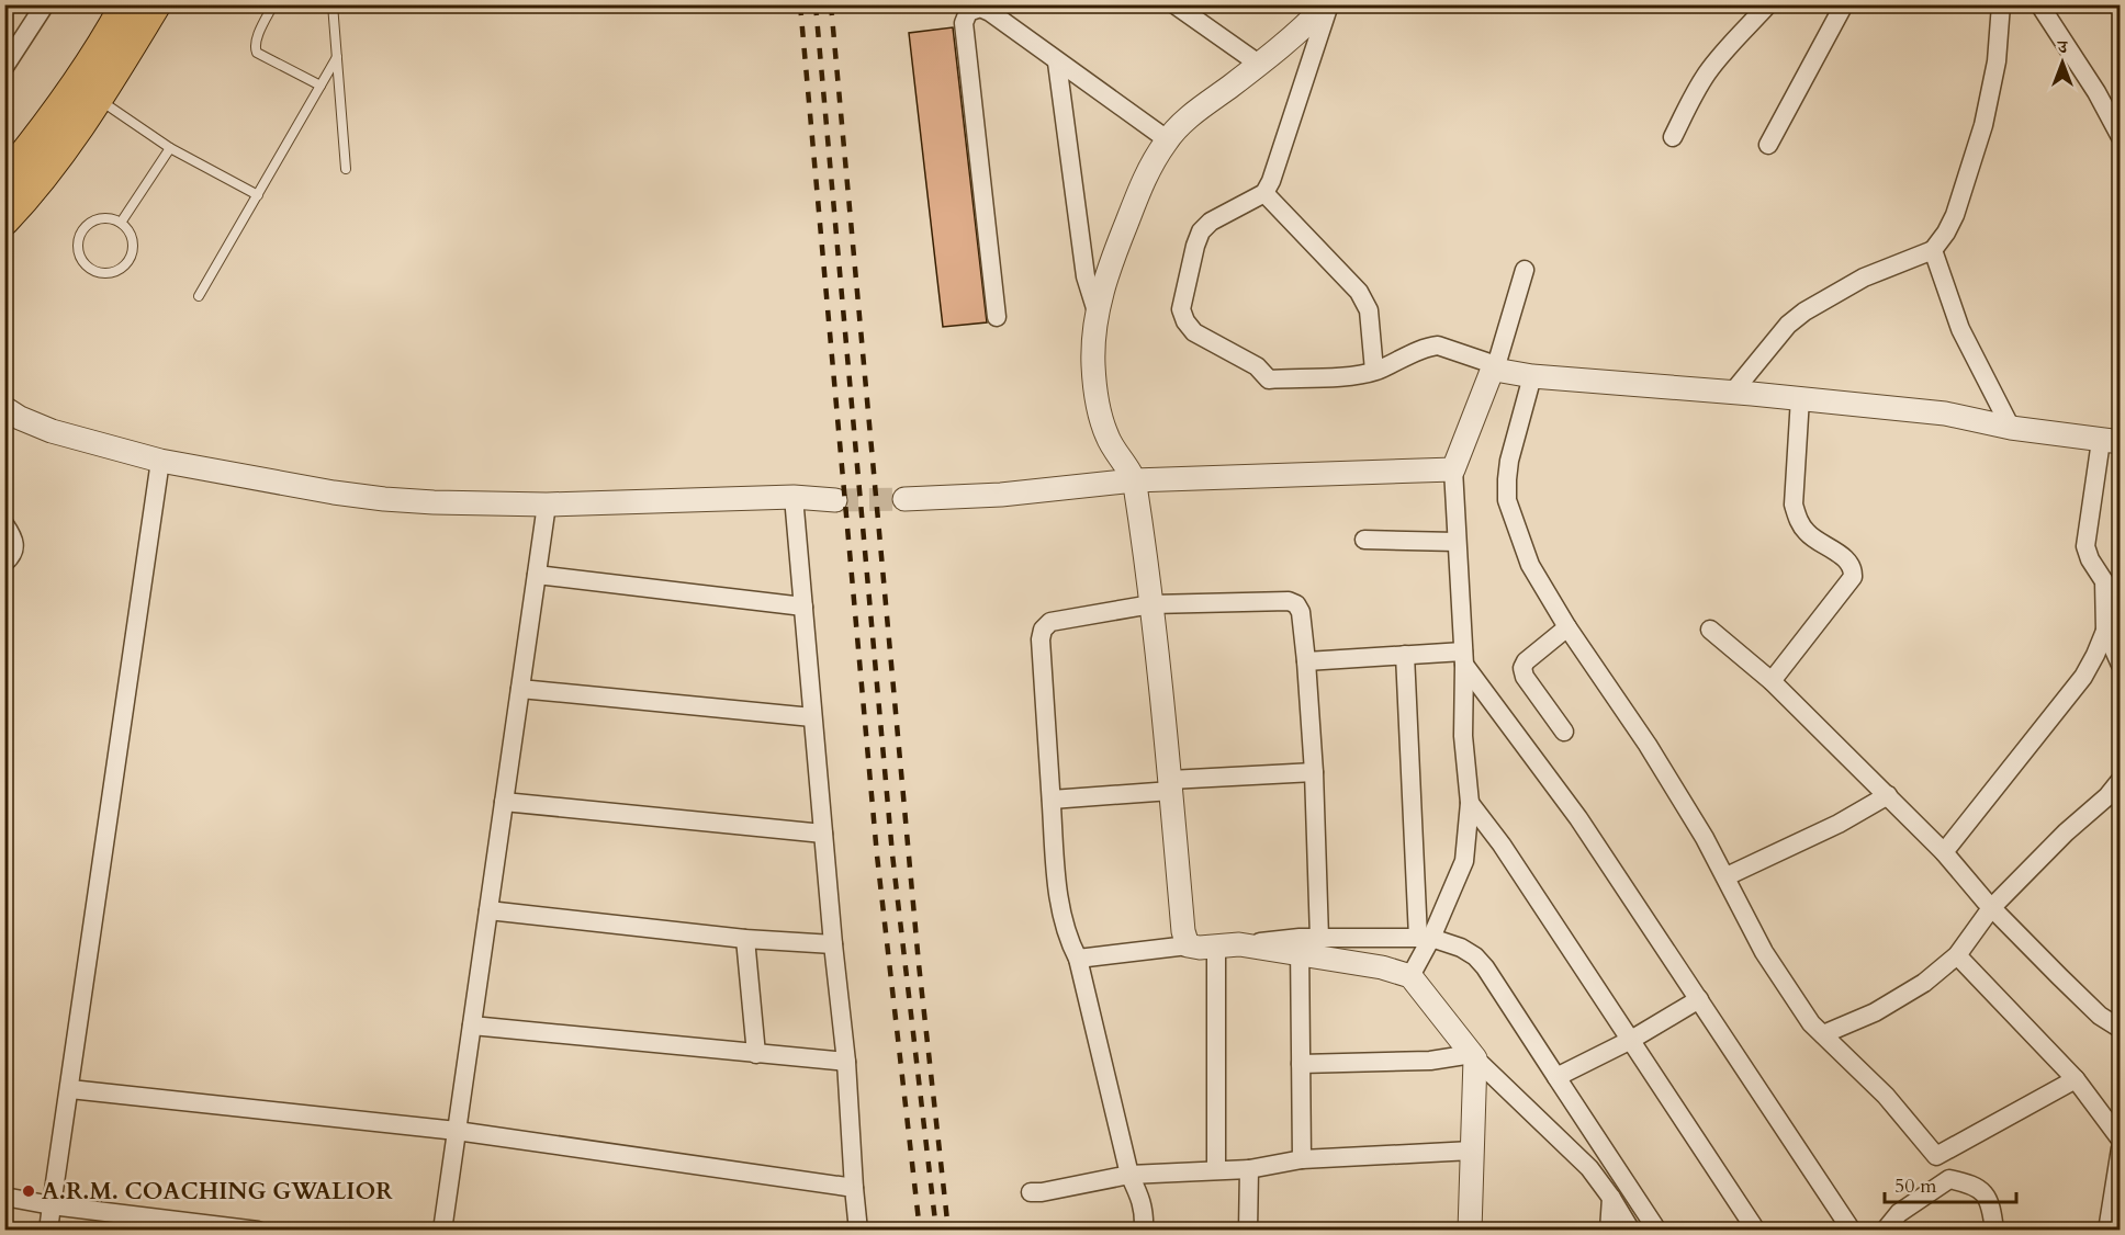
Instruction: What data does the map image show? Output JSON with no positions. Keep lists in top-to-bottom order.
{
  "places": ["A.R.M. COACHING GWALIOR"],
  "scale_bar": "50 m",
  "north": "top"
}
